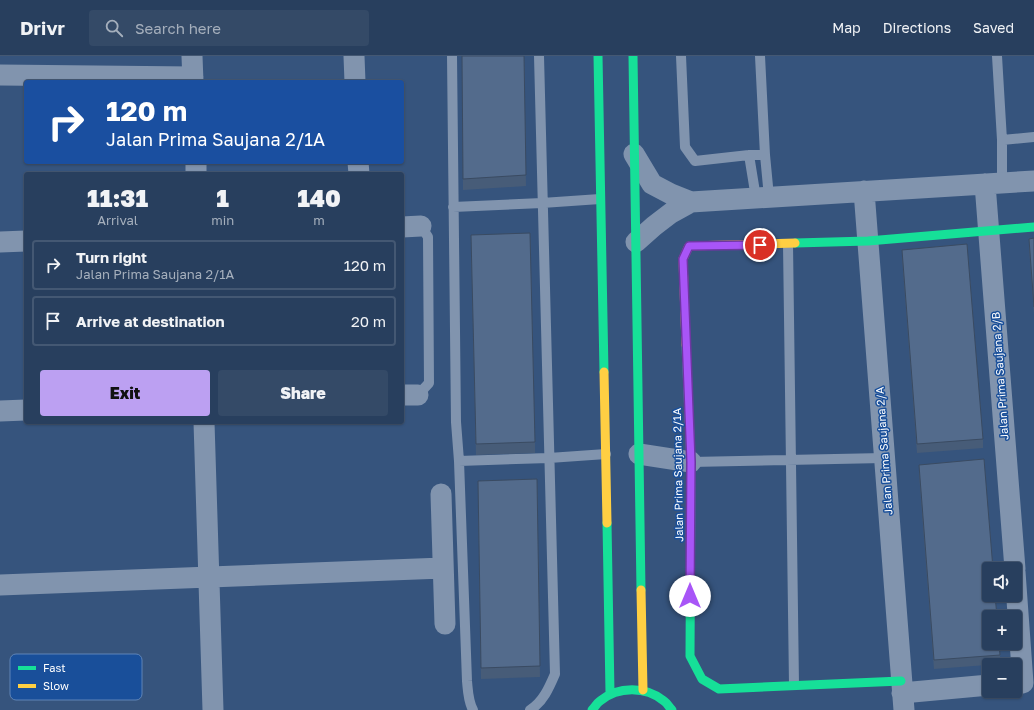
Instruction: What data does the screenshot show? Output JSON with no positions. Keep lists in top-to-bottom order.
{
  "streets": {
    "street": ["Jalan Prima Saujana 2/B", "Jalan Prima Saujana 2/A", "Jalan Prima Saujana 2/1A"]
  },
  "crossings": [
    ["Jalan Prima Saujana 2/B", "Jalan Prima Saujana 2/1A"],
    ["Jalan Prima Saujana 2/A", "Jalan Prima Saujana 2/1A"]
  ],
  "legend": ["Fast", "Slow"],
  "page": {
    "header": "Drivr",
    "search": "Search here",
    "nav": ["Map", "Directions", "Saved"],
    "turn": ["120 m", "Jalan Prima Saujana 2/1A"],
    "eta": [
      "11:31",
      "Arrival",
      "1",
      "min",
      "140",
      "m"
    ],
    "list": [
      {
        "name": "Turn right",
        "note": "Jalan Prima Saujana 2/1A",
        "value": "120 m"
      },
      {
        "name": "Arrive at destination",
        "value": "20 m"
      }
    ],
    "buttons": ["Exit", "Share"],
    "map_buttons": ["+", "−"]
  }
}
